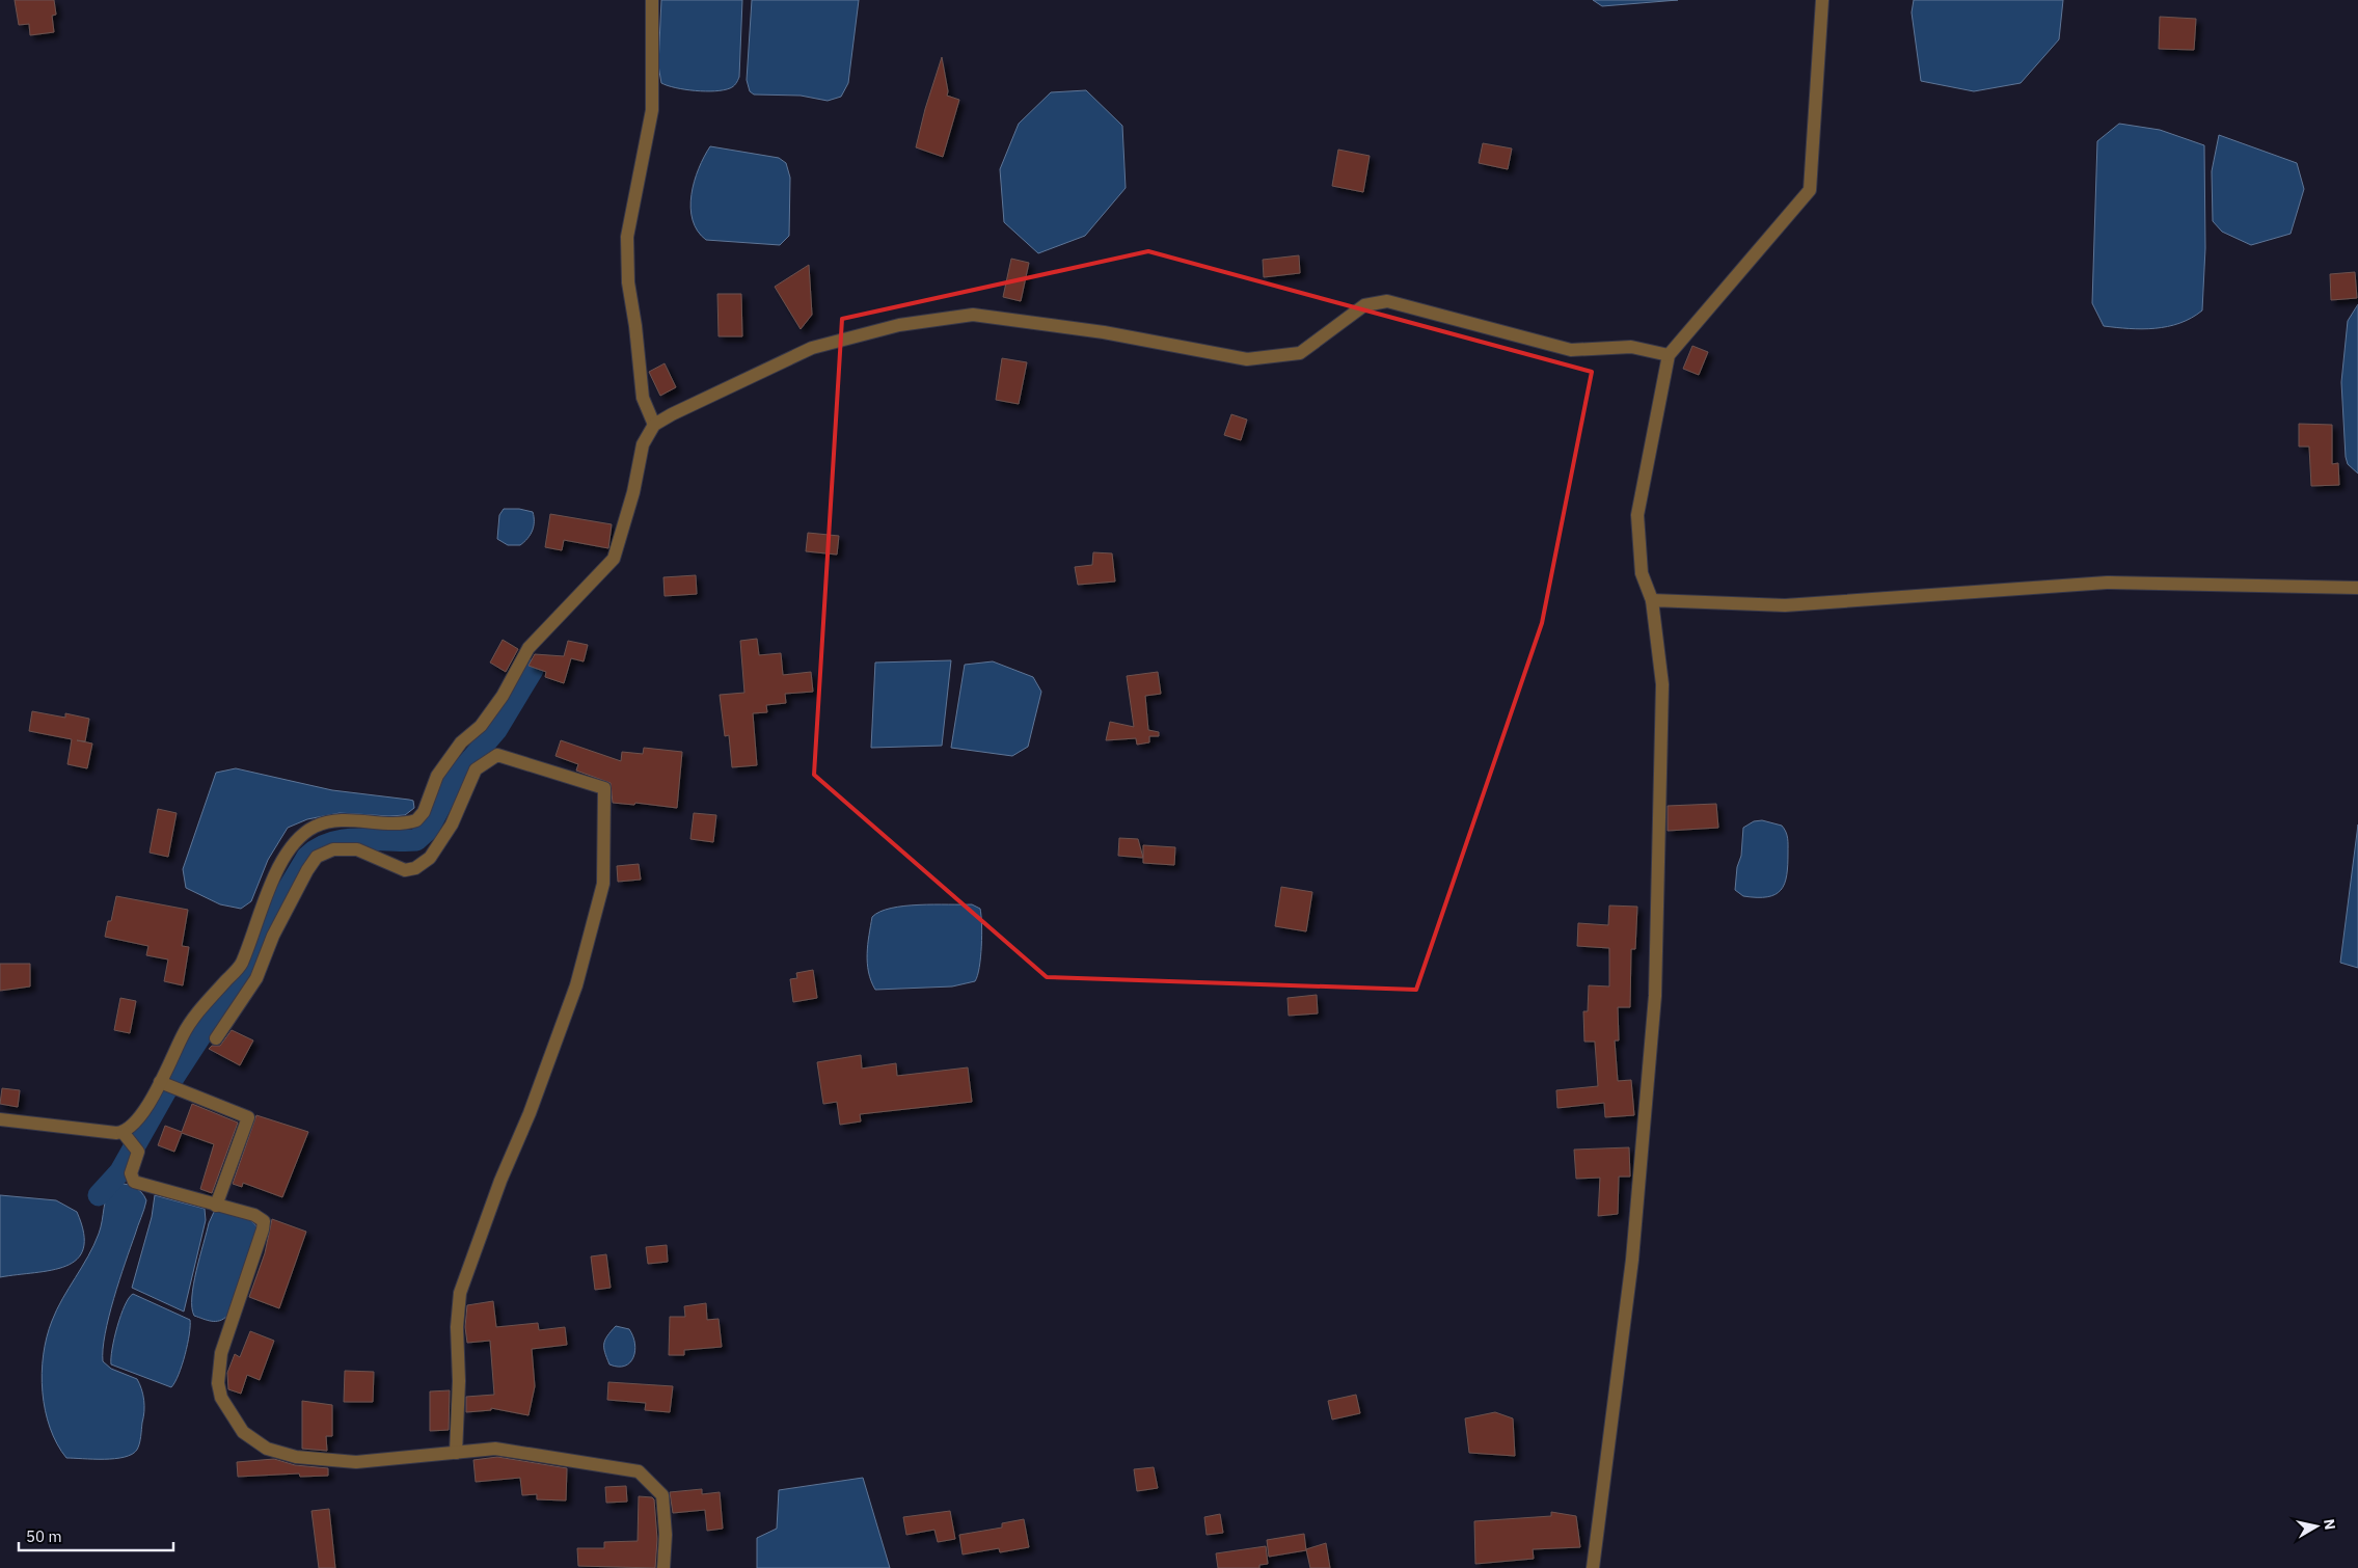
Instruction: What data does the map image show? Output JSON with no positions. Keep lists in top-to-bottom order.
{
  "scale_bar": "50 m",
  "north": "right"
}
